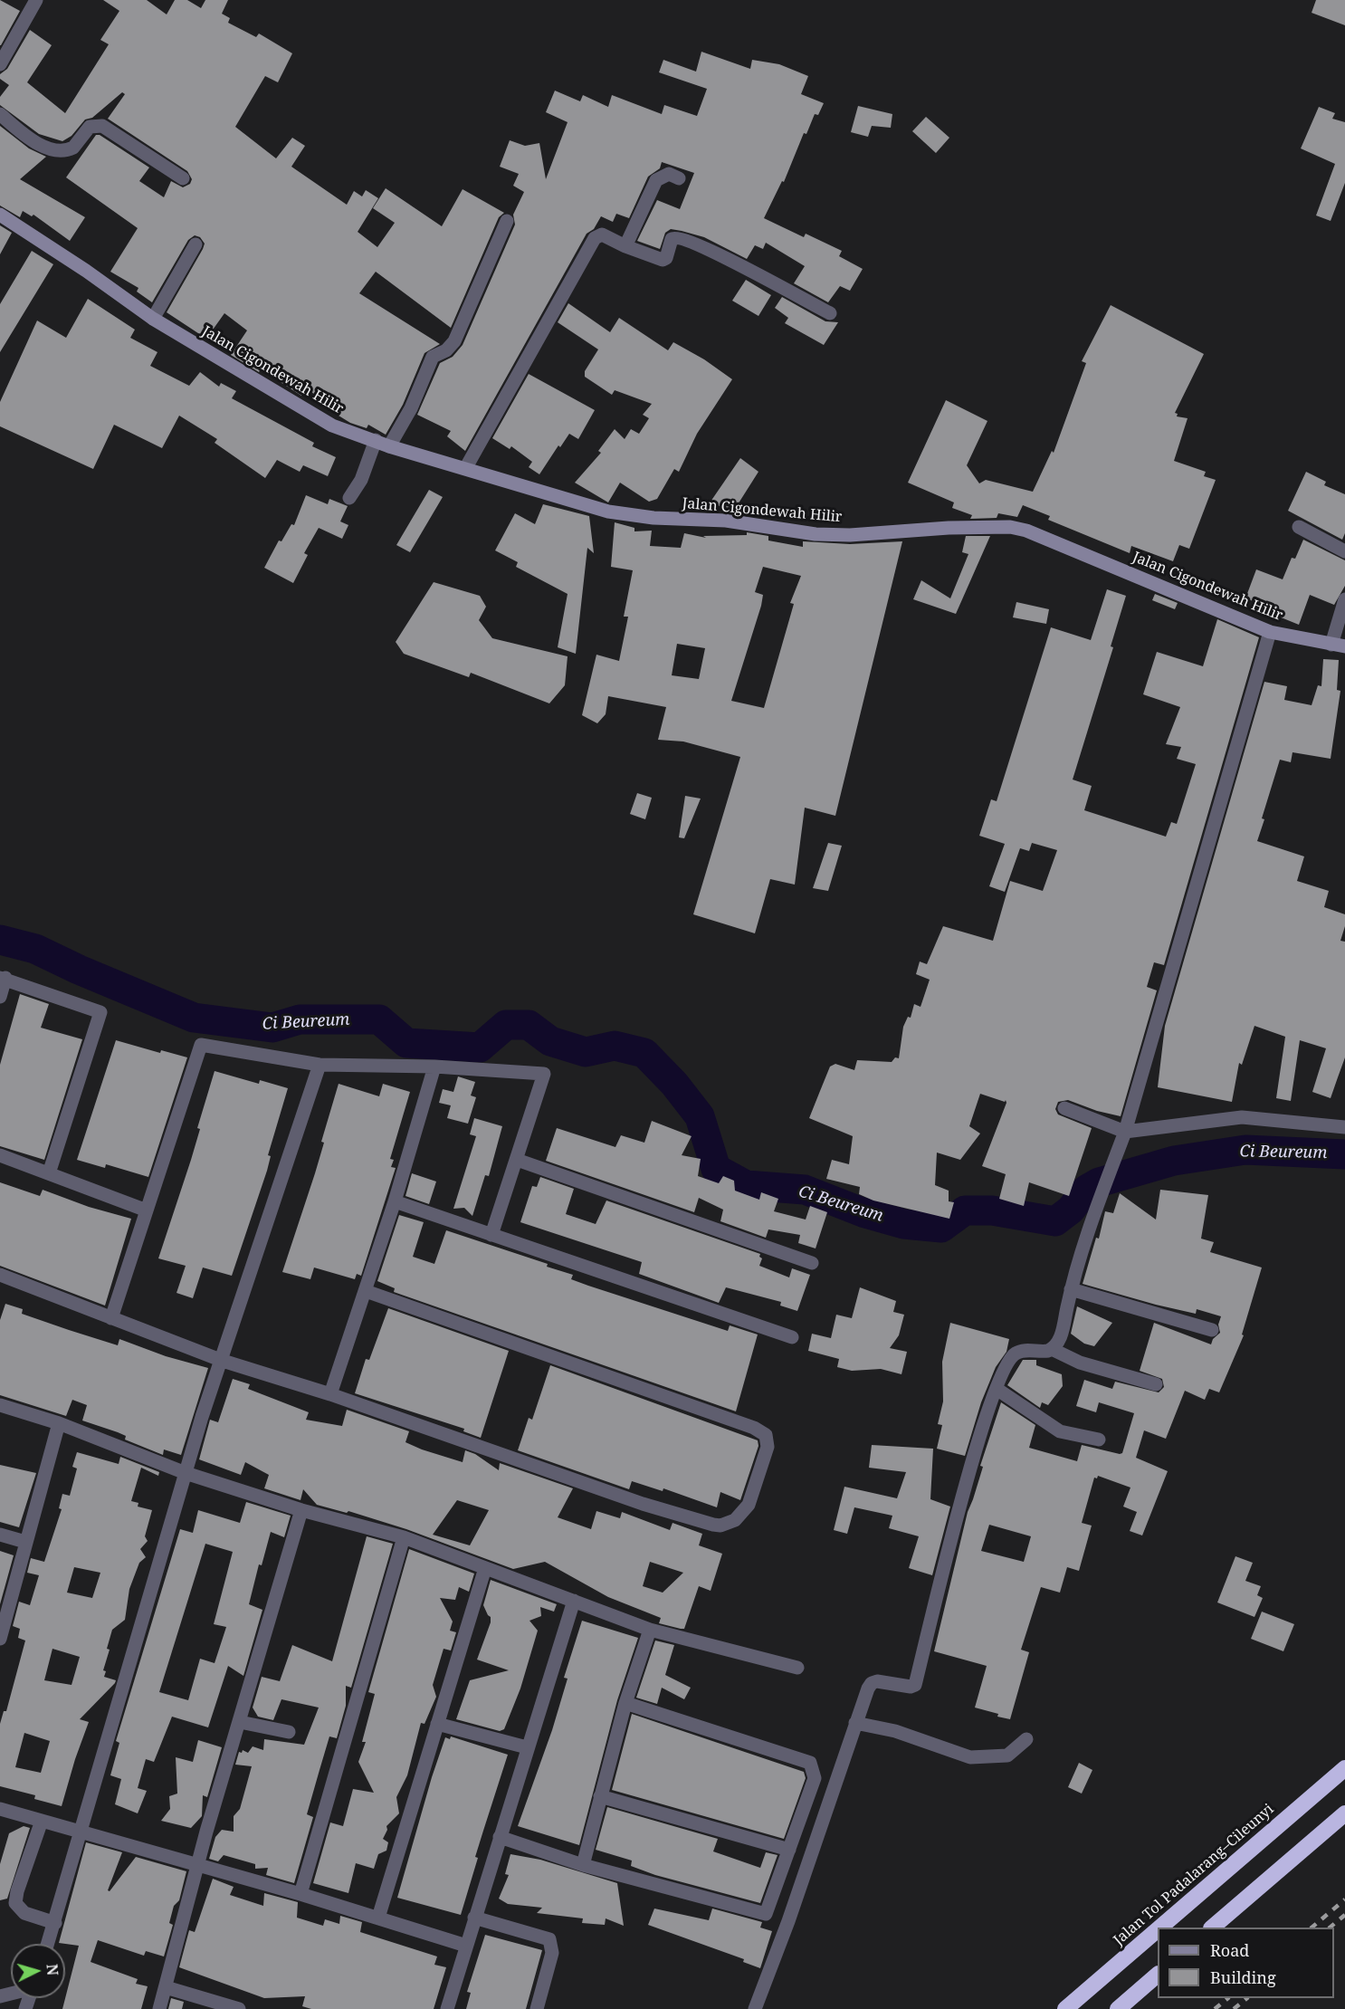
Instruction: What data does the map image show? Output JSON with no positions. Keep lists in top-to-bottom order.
{
  "streets": {
    "highway": ["Jalan Tol Padalarang–Cileunyi"],
    "street": ["Jalan Cigondewah Hilir"]
  },
  "water": ["Ci Beureum"],
  "legend": ["Road", "Building"],
  "north": "right"
}
